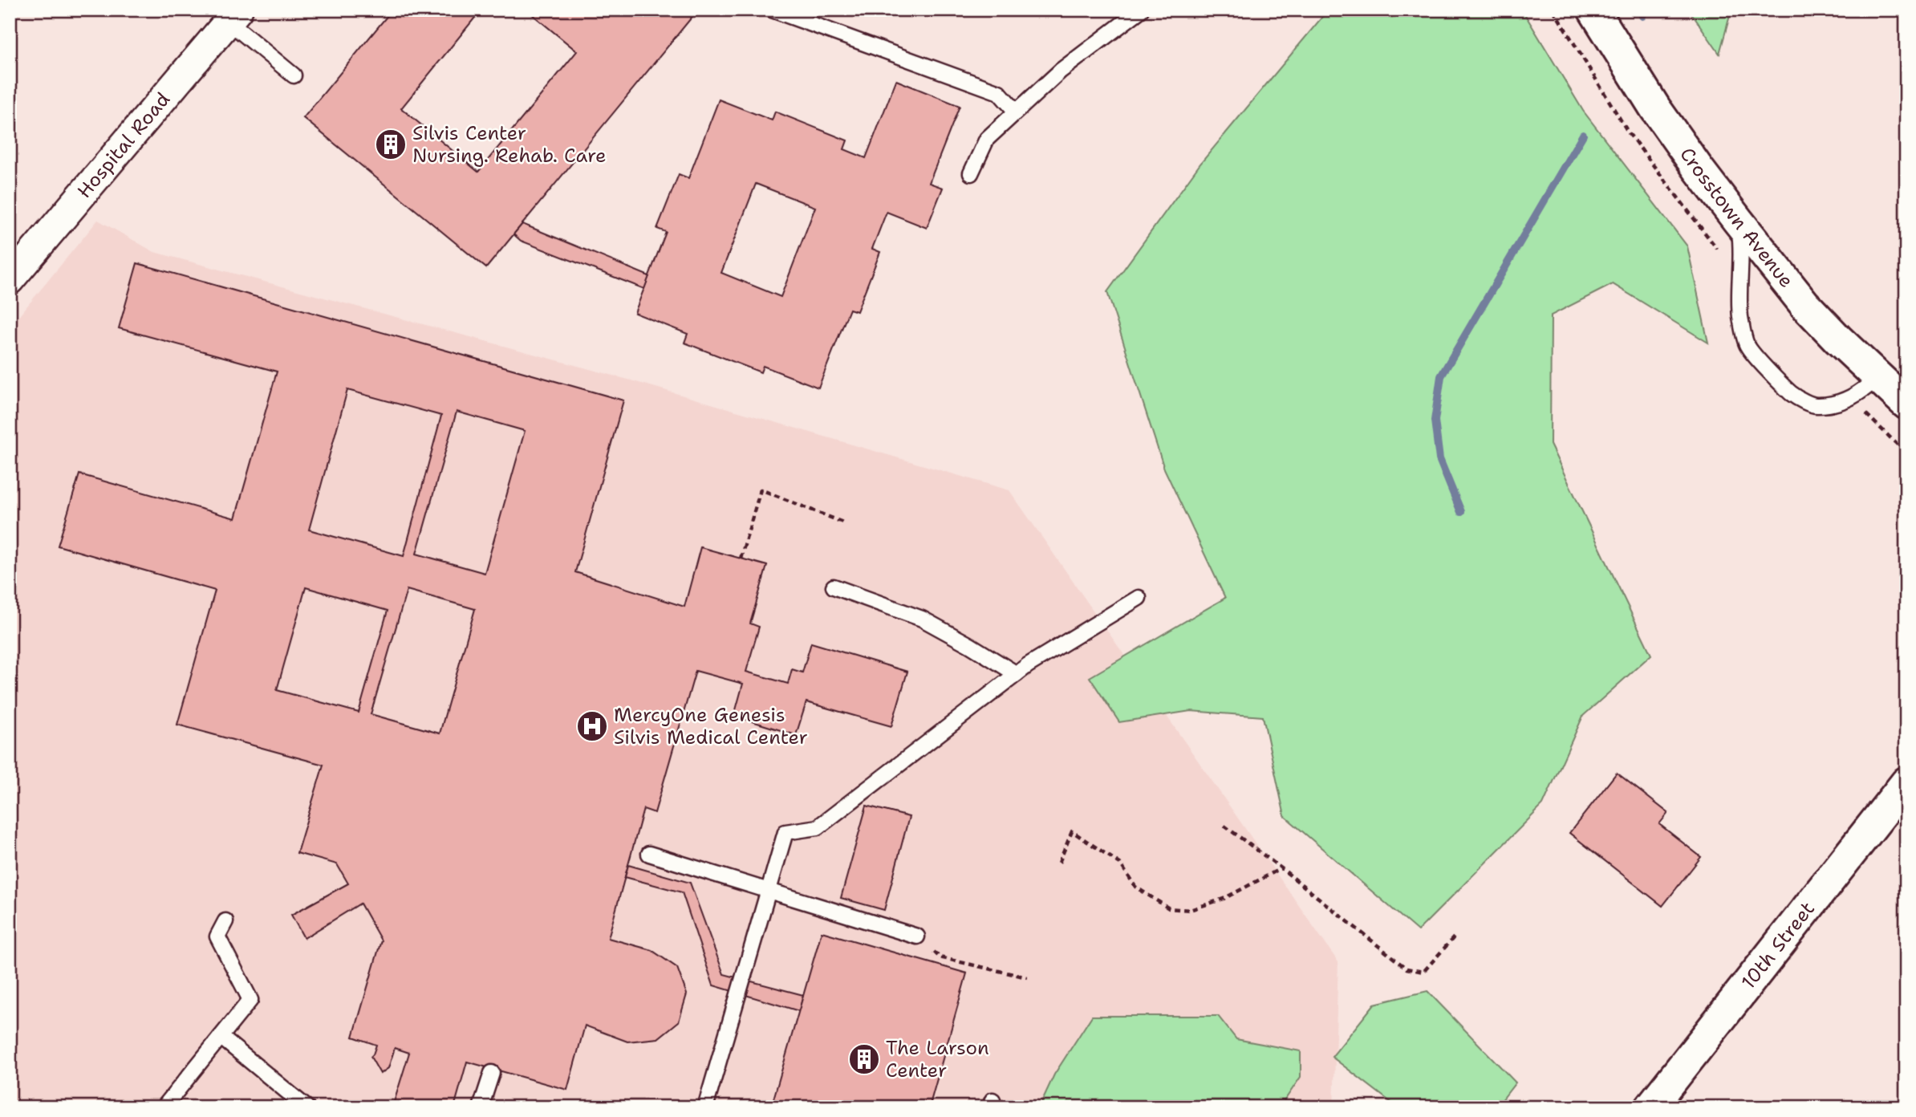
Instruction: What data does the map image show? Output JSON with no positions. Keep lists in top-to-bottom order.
{
  "streets": {
    "street": ["Hospital Road", "Crosstown Avenue", "10th Street"]
  },
  "places": {
    "building": ["Silvis Center Nursing. Rehab. Care", "The Larson Center"],
    "hospital": ["MercyOne Genesis Silvis Medical Center"]
  }
}
